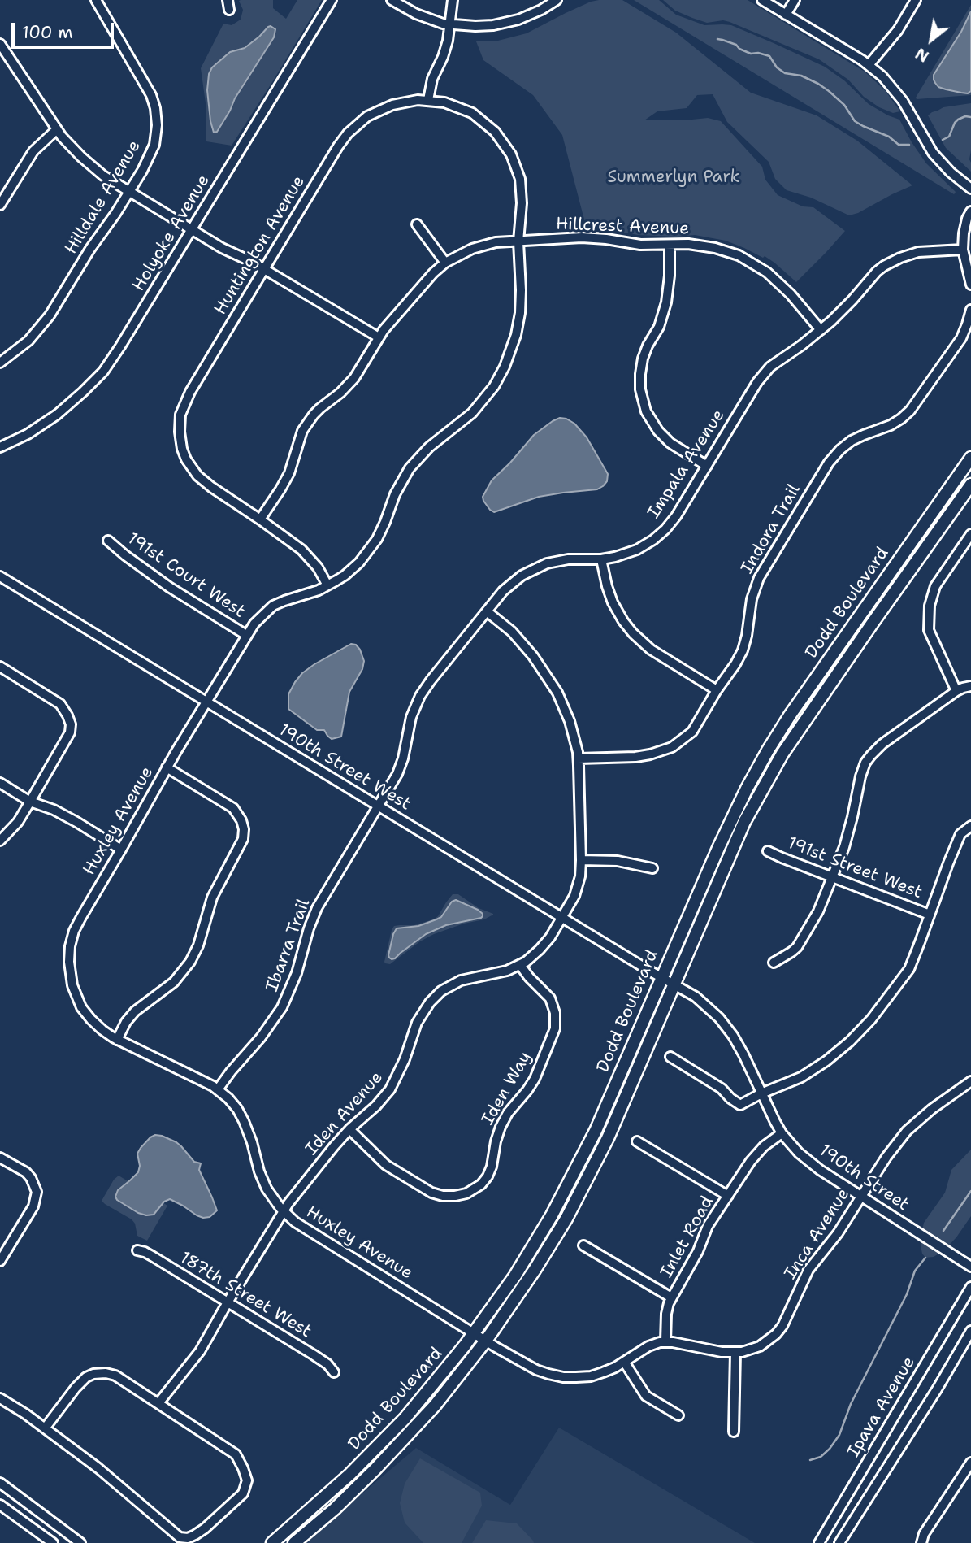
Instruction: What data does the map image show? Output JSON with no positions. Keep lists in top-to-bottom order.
{
  "streets": {
    "main road": ["Dodd Boulevard"],
    "street": [
      "Hilldale Avenue",
      "Hillcrest Avenue",
      "Holyoke Avenue",
      "Huntington Avenue",
      "Impala Avenue",
      "Indora Trail",
      "191st Court West",
      "190th Street West",
      "Huxley Avenue",
      "191st Street West",
      "Ibarra Trail",
      "Iden Way",
      "Iden Avenue",
      "190th Street",
      "Inca Avenue",
      "Inlet Road",
      "187th Street West",
      "Ipava Avenue"
    ]
  },
  "crossings": [
    ["Hillcrest Avenue", "Huntington Avenue"],
    ["Hillcrest Avenue", "Impala Avenue"],
    ["Hillcrest Avenue", "Huxley Avenue"],
    ["Huntington Avenue", "Huxley Avenue"],
    ["Impala Avenue", "190th Street West"],
    ["Impala Avenue", "Ibarra Trail"],
    ["Impala Avenue", "Iden Avenue"],
    ["Indora Trail", "Iden Avenue"],
    ["191st Court West", "Huxley Avenue"],
    ["Dodd Boulevard", "190th Street West"],
    ["Dodd Boulevard", "Huxley Avenue"],
    ["Dodd Boulevard", "190th Street"],
    ["190th Street West", "Huxley Avenue"],
    ["190th Street West", "Ibarra Trail"],
    ["190th Street West", "Iden Avenue"],
    ["190th Street West", "190th Street"],
    ["Huxley Avenue", "Ibarra Trail"],
    ["Huxley Avenue", "Iden Avenue"],
    ["Iden Way", "Iden Avenue"],
    ["Iden Avenue", "187th Street West"],
    ["190th Street", "Inca Avenue"],
    ["190th Street", "Inlet Road"],
    ["Inca Avenue", "Inlet Road"]
  ],
  "parks": ["Summerlyn Park"],
  "scale_bar": "100 m",
  "north": "bottom left"
}
